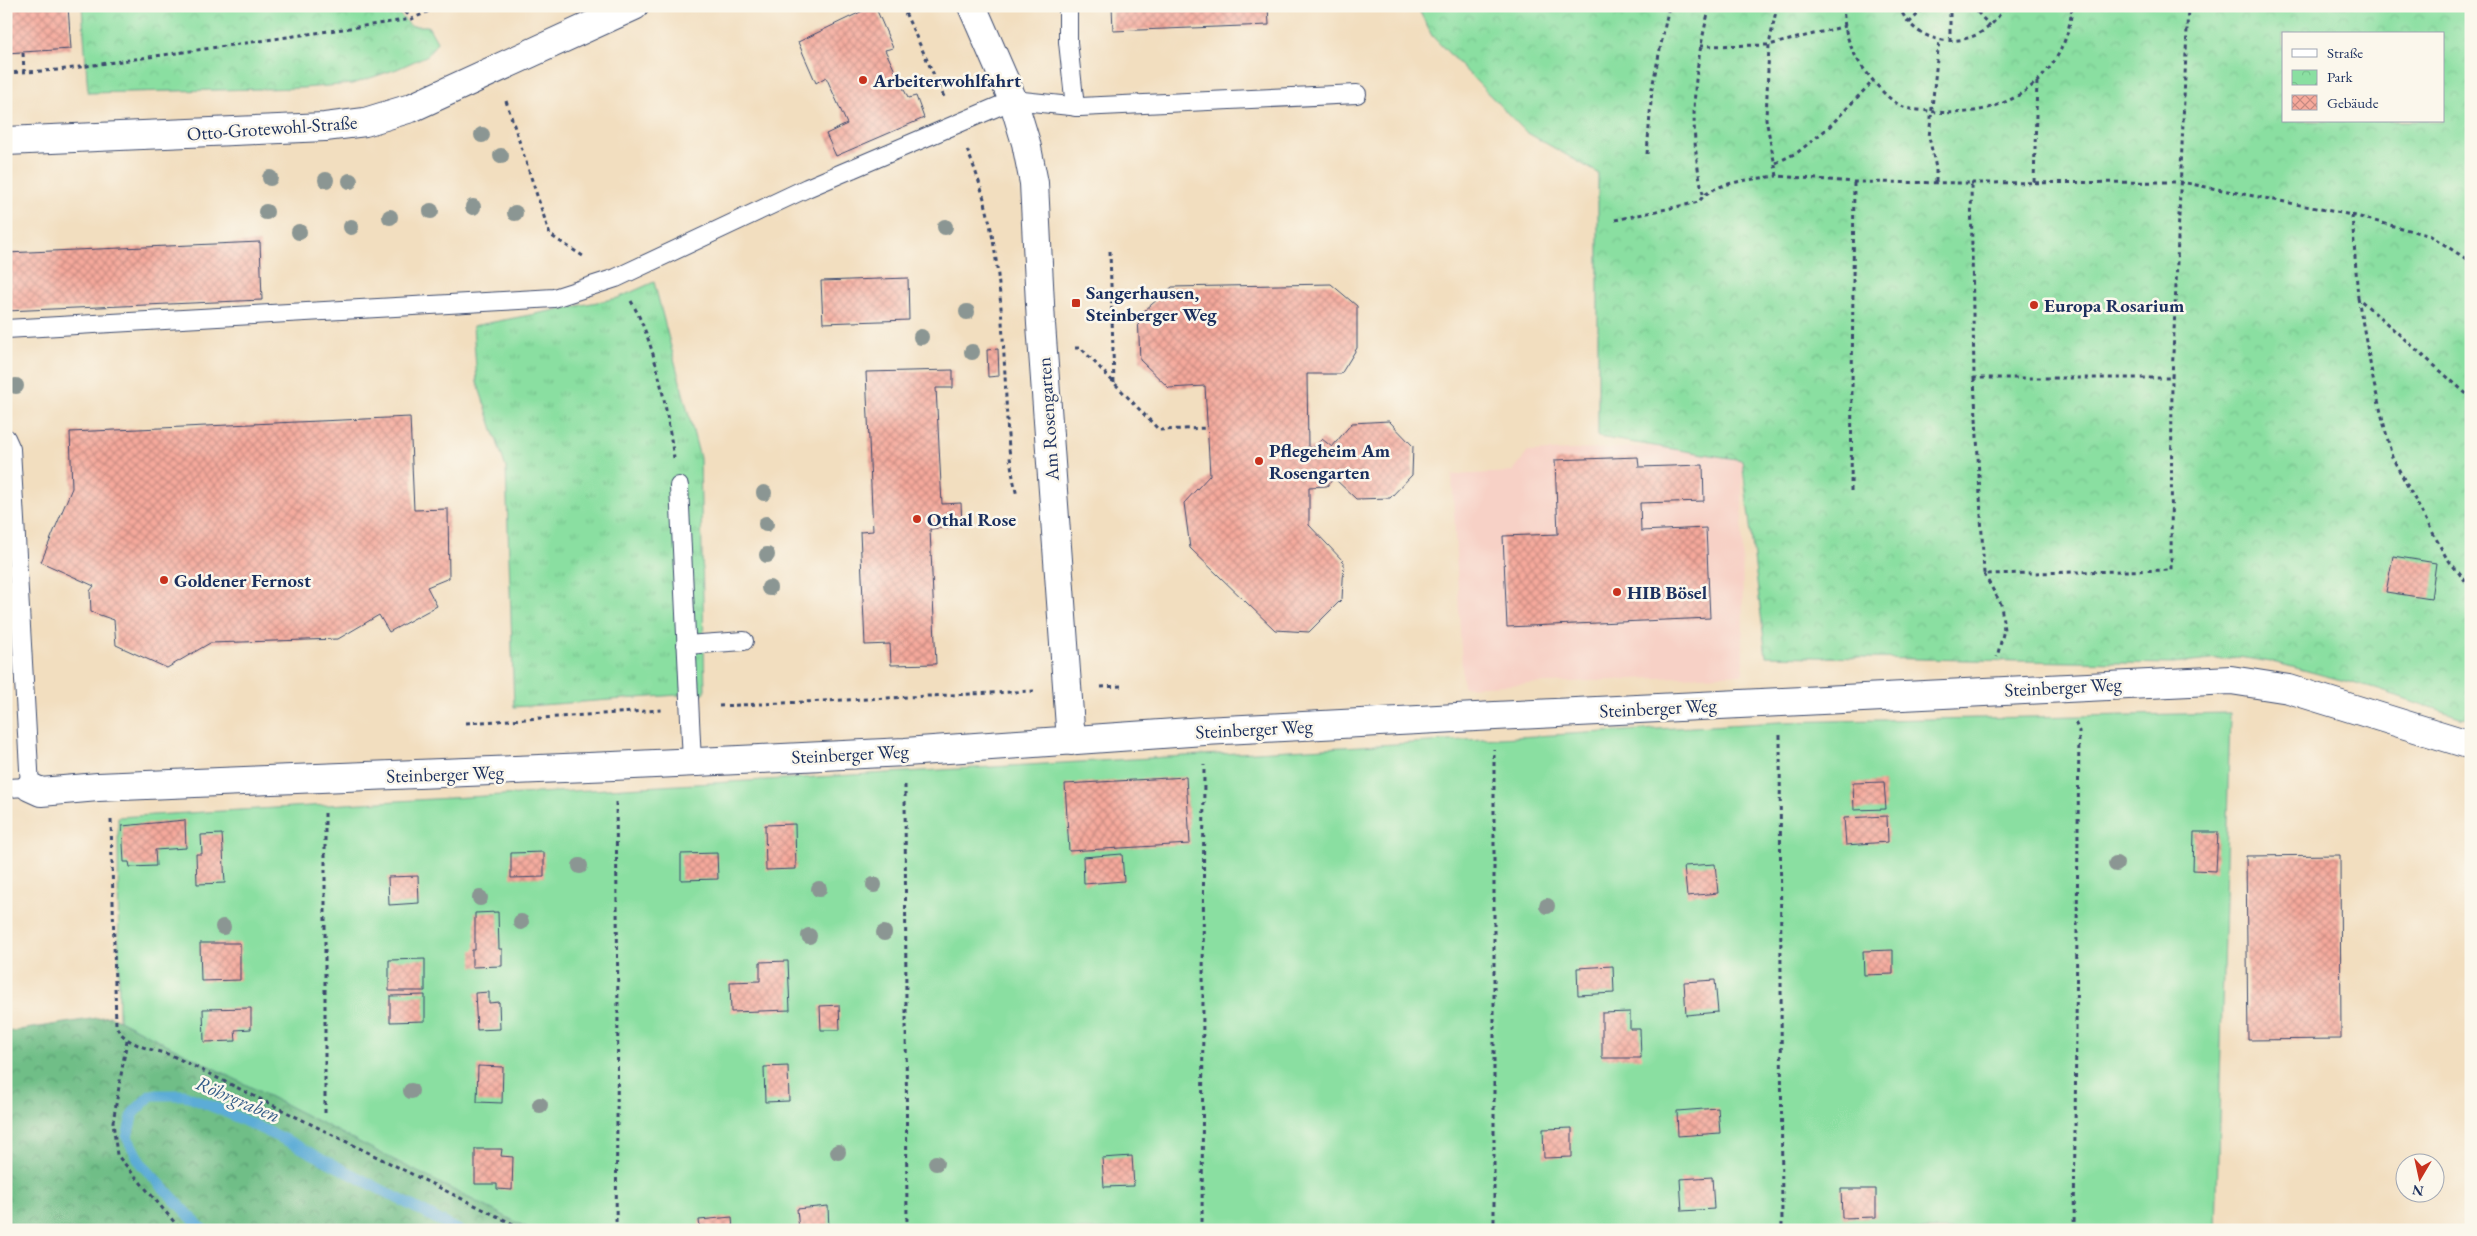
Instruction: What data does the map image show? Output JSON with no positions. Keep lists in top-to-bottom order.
{
  "streets": {
    "street": ["Otto-Grotewohl-Straße", "Am Rosengarten", "Steinberger Weg"]
  },
  "crossings": [
    ["Am Rosengarten", "Steinberger Weg"]
  ],
  "water": ["Röhrgraben"],
  "places": {
    "other": [
      "Arbeiterwohlfahrt",
      "Europa Rosarium",
      "Pflegeheim Am Rosengarten",
      "Othal Rose",
      "Goldener Fernost",
      "HIB Bösel"
    ],
    "transit": ["Sangerhausen, Steinberger Weg"]
  },
  "legend": ["Straße", "Park", "Gebäude"],
  "north": "bottom"
}
